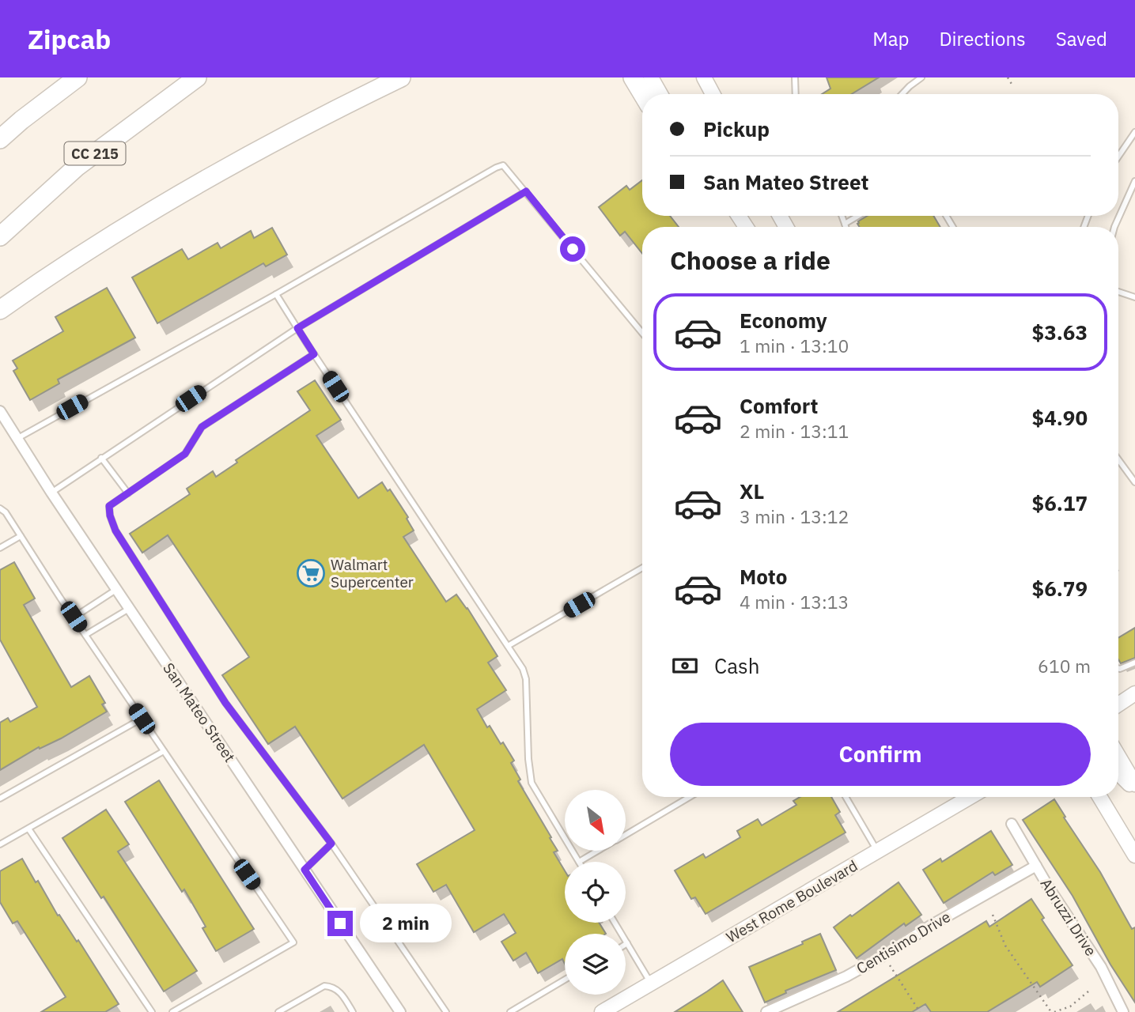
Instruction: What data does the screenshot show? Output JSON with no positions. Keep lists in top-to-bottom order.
{
  "streets": {
    "highway": ["CC 215"],
    "street": [
      "San Mateo Street",
      "West Rome Boulevard",
      "Abruzzi Drive",
      "Centisimo Drive"
    ]
  },
  "crossings": [
    ["Abruzzi Drive", "Centisimo Drive"]
  ],
  "places": {
    "supermarket": ["Walmart Supercenter"]
  },
  "north": "bottom right",
  "page": {
    "header": "Zipcab",
    "nav": ["Map", "Directions", "Saved"],
    "banner": ["Pickup", "San Mateo Street"],
    "heading": "Choose a ride",
    "list": [
      {
        "name": "Economy",
        "note": "1 min · 13:10",
        "value": "$3.63"
      },
      {
        "name": "Comfort",
        "note": "2 min · 13:11",
        "value": "$4.90"
      },
      {
        "name": "XL",
        "note": "3 min · 13:12",
        "value": "$6.17"
      },
      {
        "name": "Moto",
        "note": "4 min · 13:13",
        "value": "$6.79"
      }
    ],
    "pay": ["Cash", "610 m"],
    "buttons": "Confirm",
    "bubble": "2 min"
  }
}
